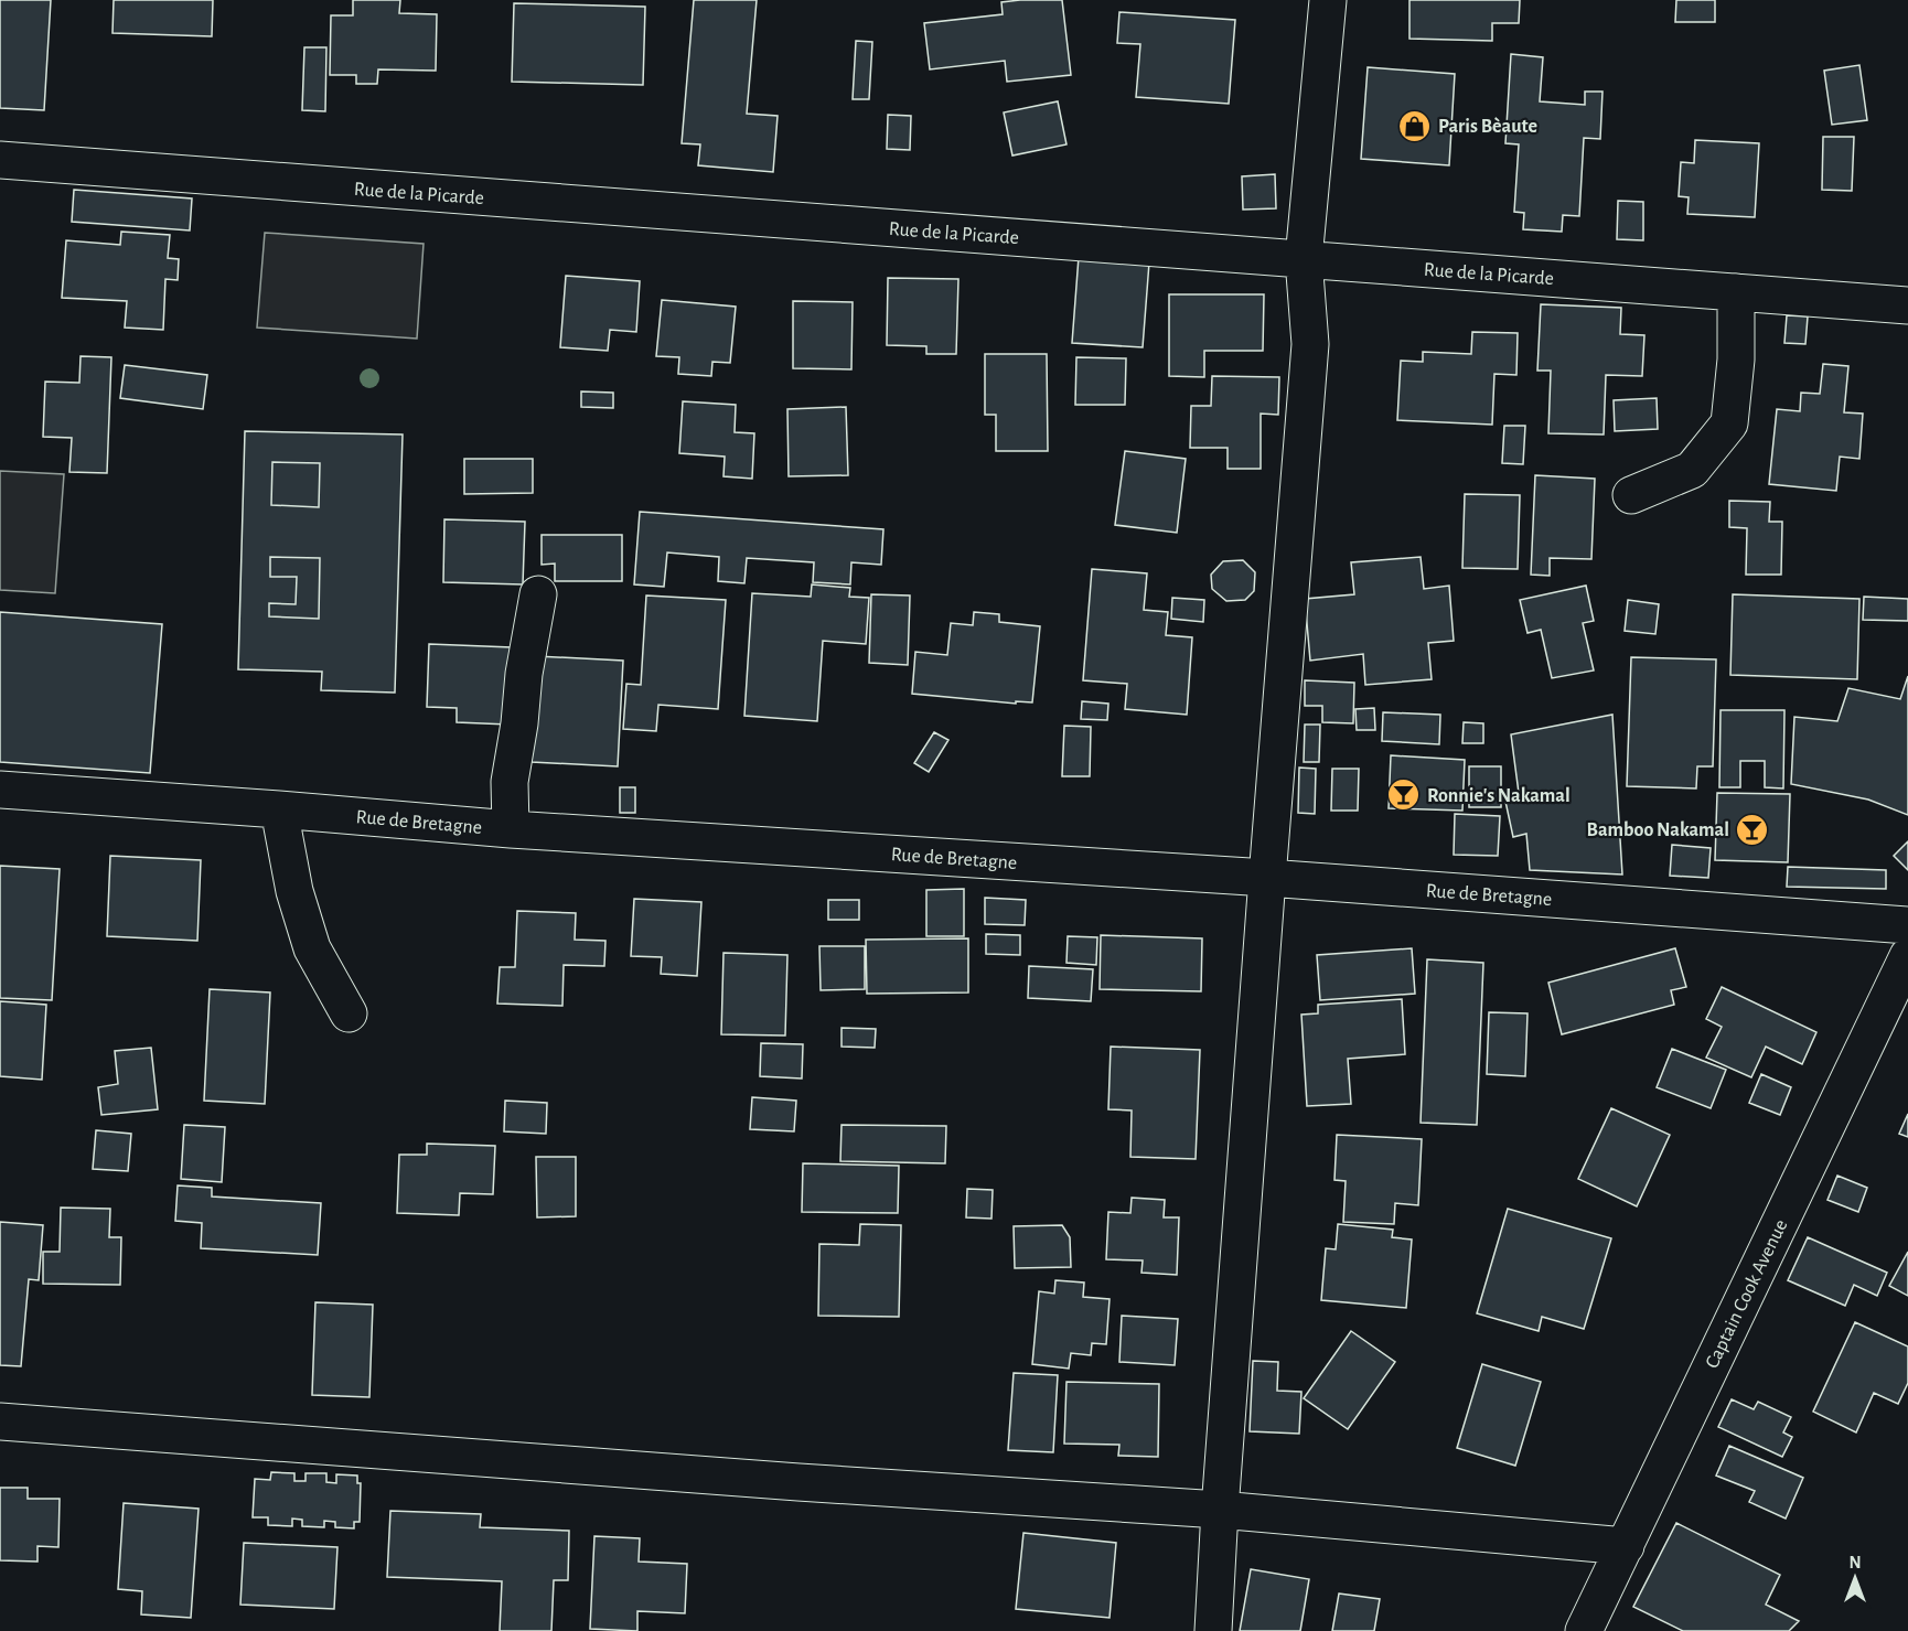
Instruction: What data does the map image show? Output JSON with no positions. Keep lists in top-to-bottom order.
{
  "streets": {
    "street": ["Rue de la Picarde", "Rue de Bretagne", "Captain Cook Avenue"]
  },
  "places": {
    "shop": ["Paris Bèaute"],
    "bar": ["Ronnie's Nakamal", "Bamboo Nakamal"]
  },
  "north": "top"
}
